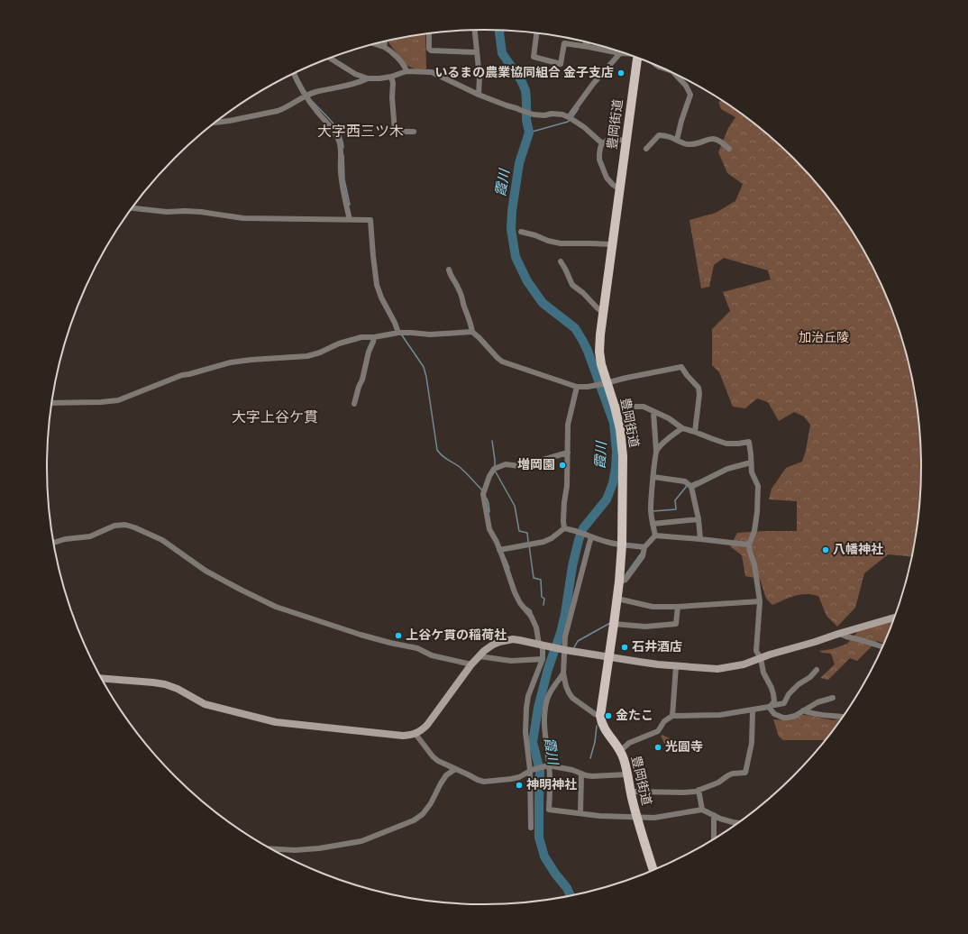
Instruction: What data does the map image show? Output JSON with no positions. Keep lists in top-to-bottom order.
{
  "streets": {
    "main road": ["豊岡街道"]
  },
  "districts": ["大字西三ツ木", "大字上谷ケ貫"],
  "water": ["霞川"],
  "parks": ["加治丘陵"],
  "places": [
    "いるまの農業協同組合 金子支店",
    "増岡園",
    "八幡神社",
    "上谷ケ貫の稲荷社",
    "石井酒店",
    "金たこ",
    "光圓寺",
    "神明神社"
  ]
}
